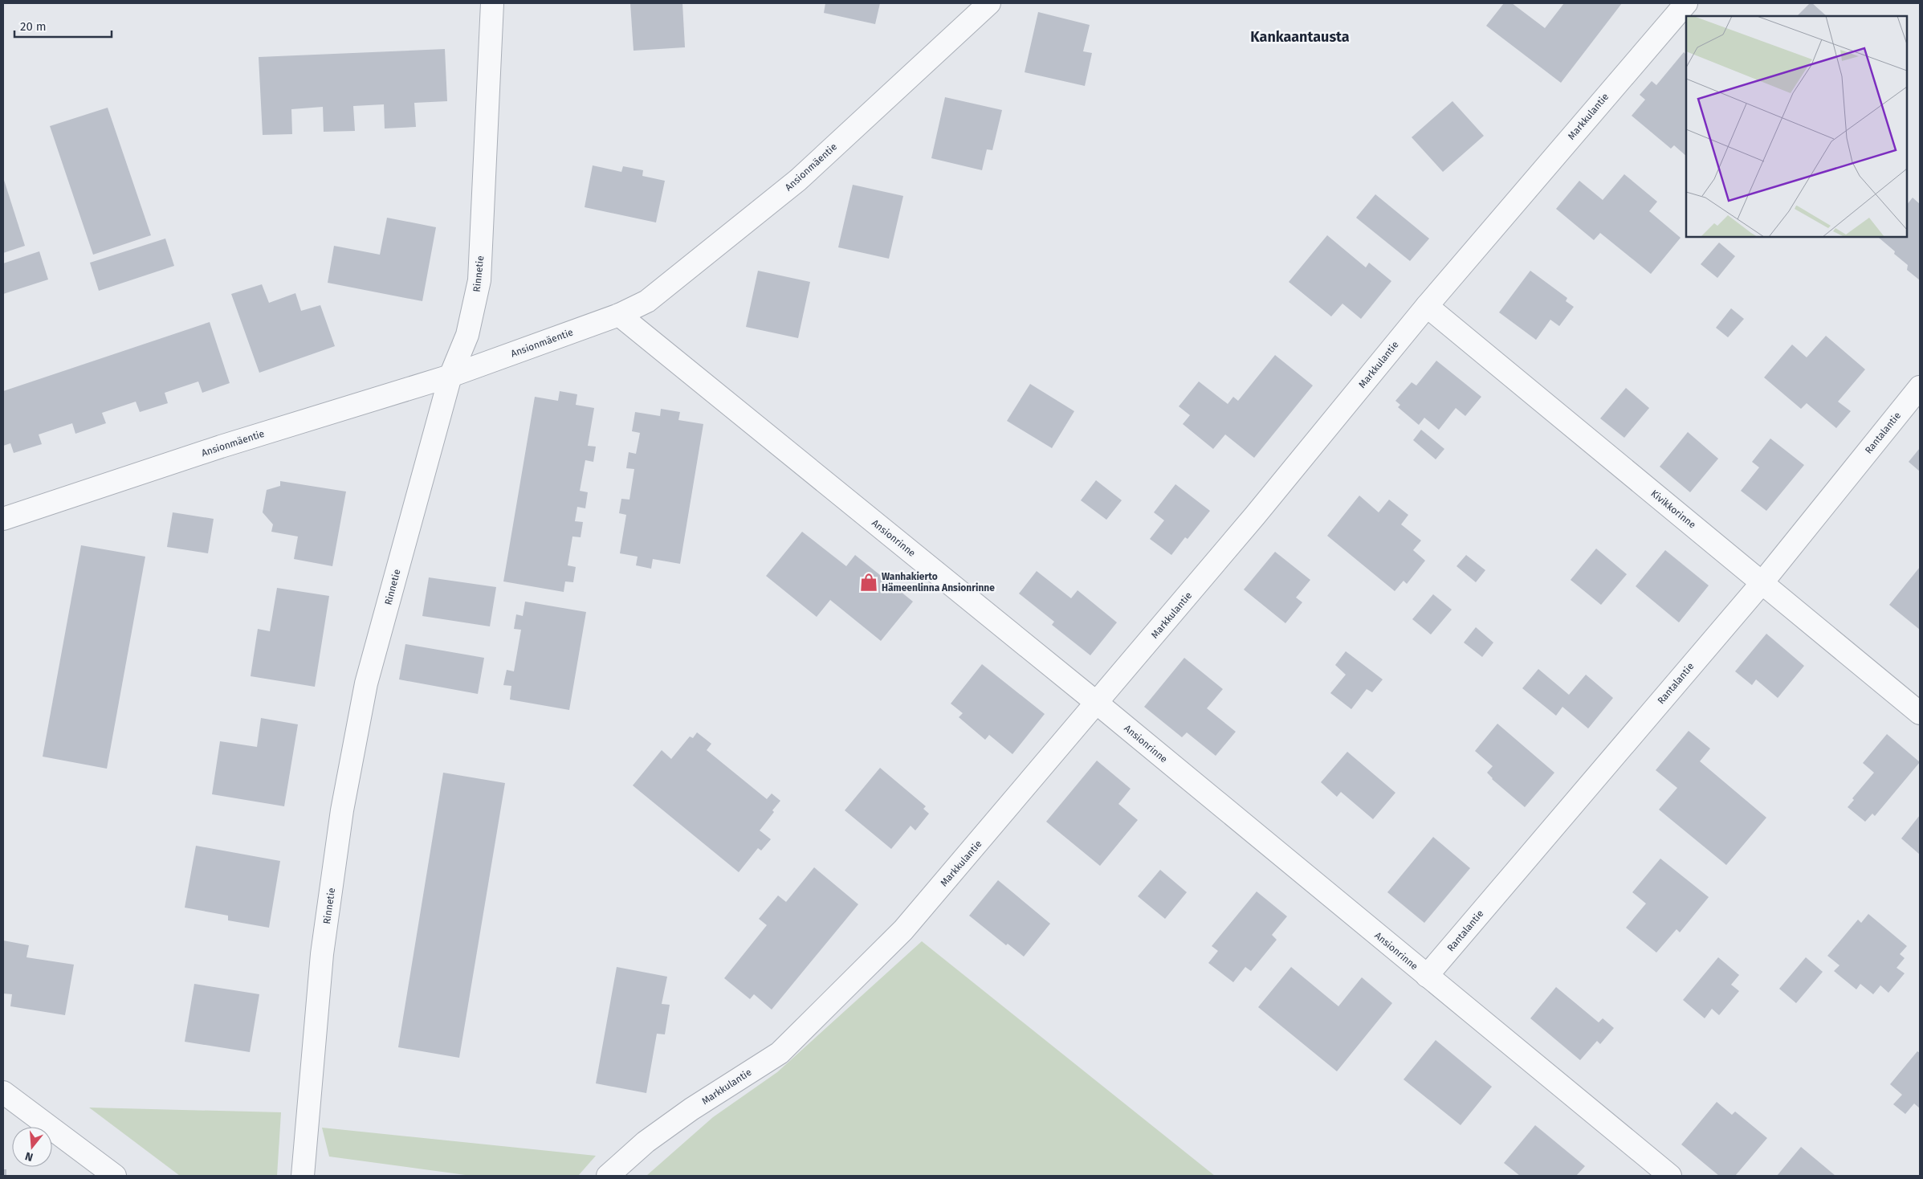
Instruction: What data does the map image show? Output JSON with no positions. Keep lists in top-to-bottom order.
{
  "streets": {
    "street": [
      "Markkulantie",
      "Ansionmäentie",
      "Rinnetie",
      "Rantalantie",
      "Kivikkorinne",
      "Ansionrinne"
    ]
  },
  "crossings": [
    ["Markkulantie", "Kivikkorinne"],
    ["Markkulantie", "Ansionrinne"],
    ["Ansionmäentie", "Rinnetie"],
    ["Ansionmäentie", "Ansionrinne"],
    ["Rantalantie", "Kivikkorinne"],
    ["Rantalantie", "Ansionrinne"]
  ],
  "districts": ["Kankaantausta"],
  "places": {
    "shop": ["Wanhakierto Hämeenlinna Ansionrinne"]
  },
  "scale_bar": "20 m",
  "north": "bottom"
}
